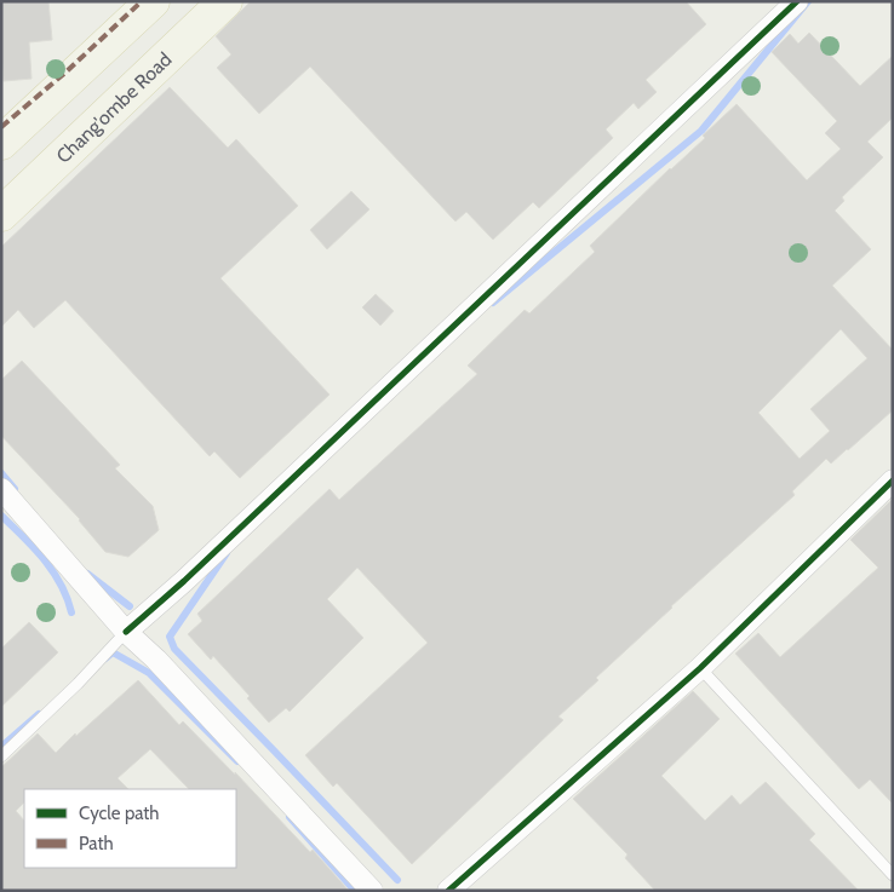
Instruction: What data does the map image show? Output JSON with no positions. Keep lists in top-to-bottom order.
{
  "streets": {
    "main road": ["Chang'ombe Road"]
  },
  "legend": ["Cycle path", "Path"]
}
